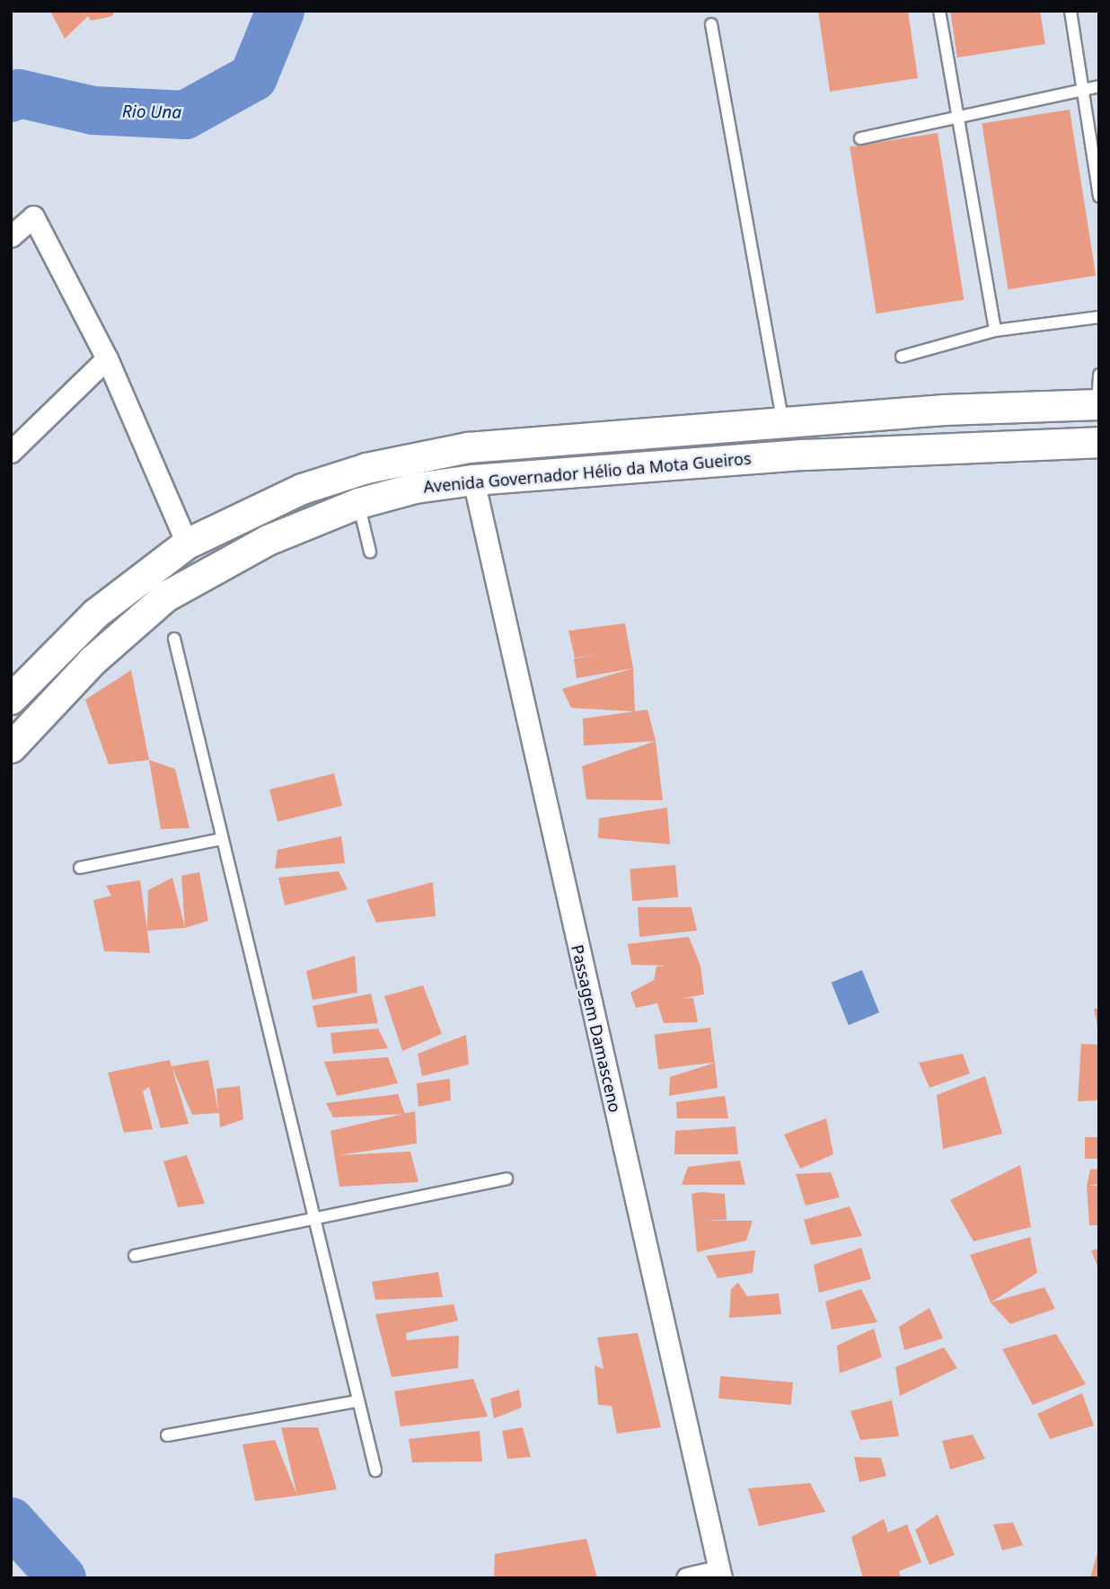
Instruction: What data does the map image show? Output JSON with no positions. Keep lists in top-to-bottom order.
{
  "streets": {
    "main road": ["Avenida Governador Hélio da Mota Gueiros"],
    "street": ["Passagem Damasceno"]
  },
  "crossings": [
    ["Avenida Governador Hélio da Mota Gueiros", "Passagem Damasceno"]
  ],
  "water": ["Rio Una"]
}
